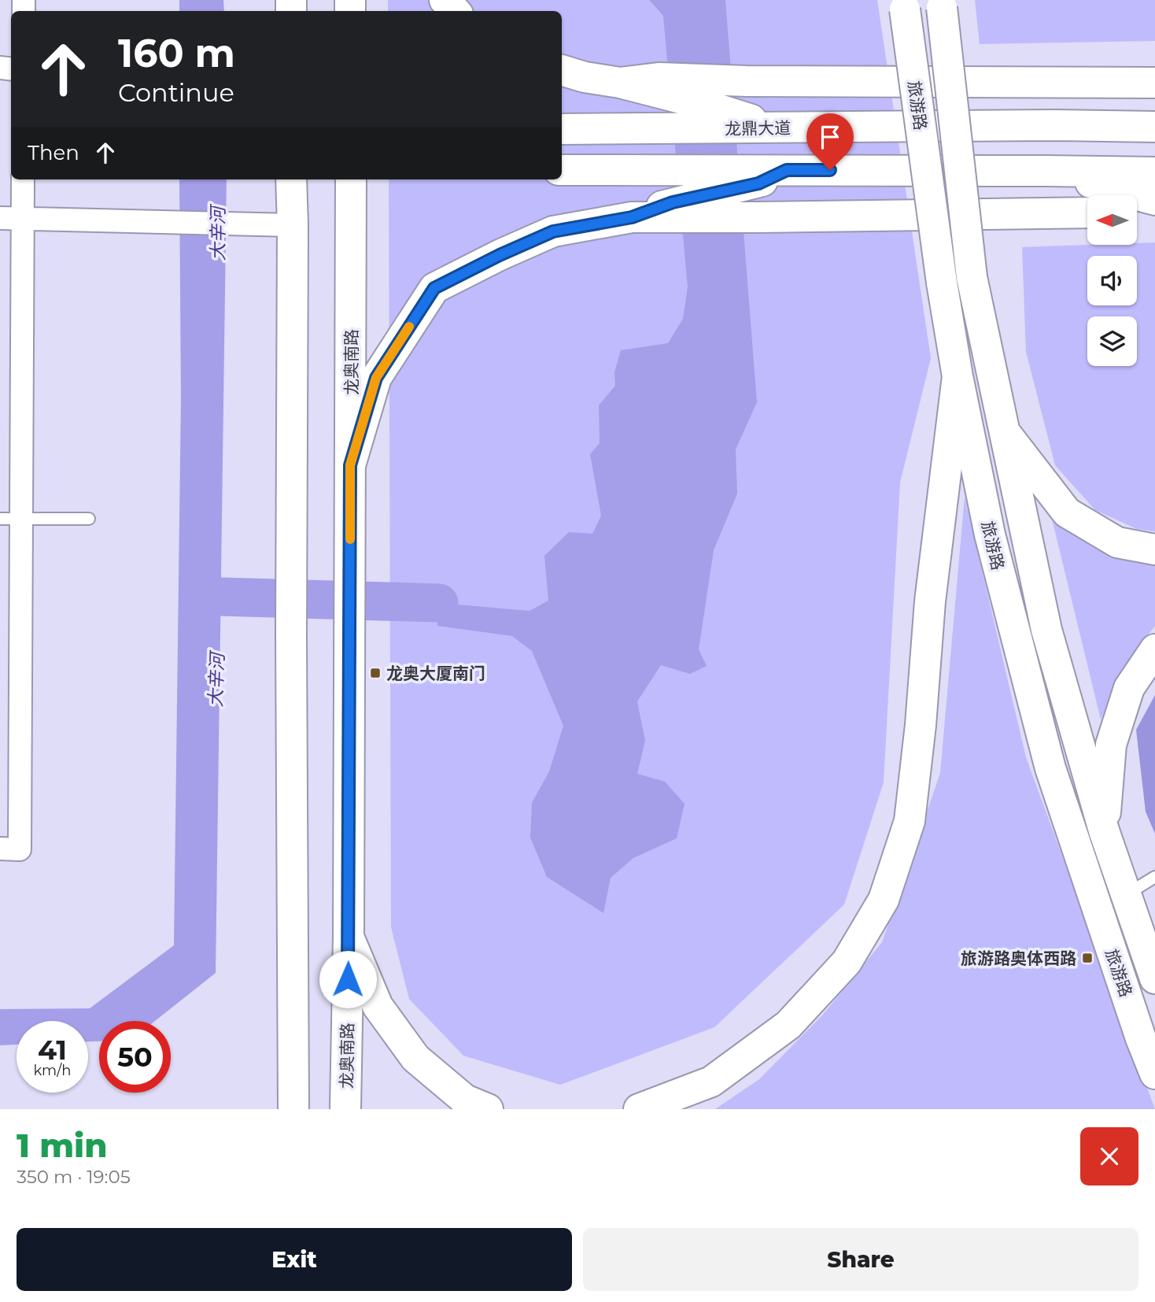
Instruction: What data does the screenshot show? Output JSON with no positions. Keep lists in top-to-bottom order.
{
  "streets": {
    "main road": ["旅游路", "龙鼎大道", "龙奥南路"]
  },
  "water": ["大辛河"],
  "places": {
    "transit": ["龙奥大厦南门", "旅游路奥体西路"]
  },
  "north": "left",
  "page": {
    "turn": ["160 m", "Continue"],
    "then": "Then",
    "speed": "41 km/h",
    "limit": "50",
    "heading": ["1 min", "350 m · 19:05"],
    "buttons": ["Exit", "Share"]
  }
}
